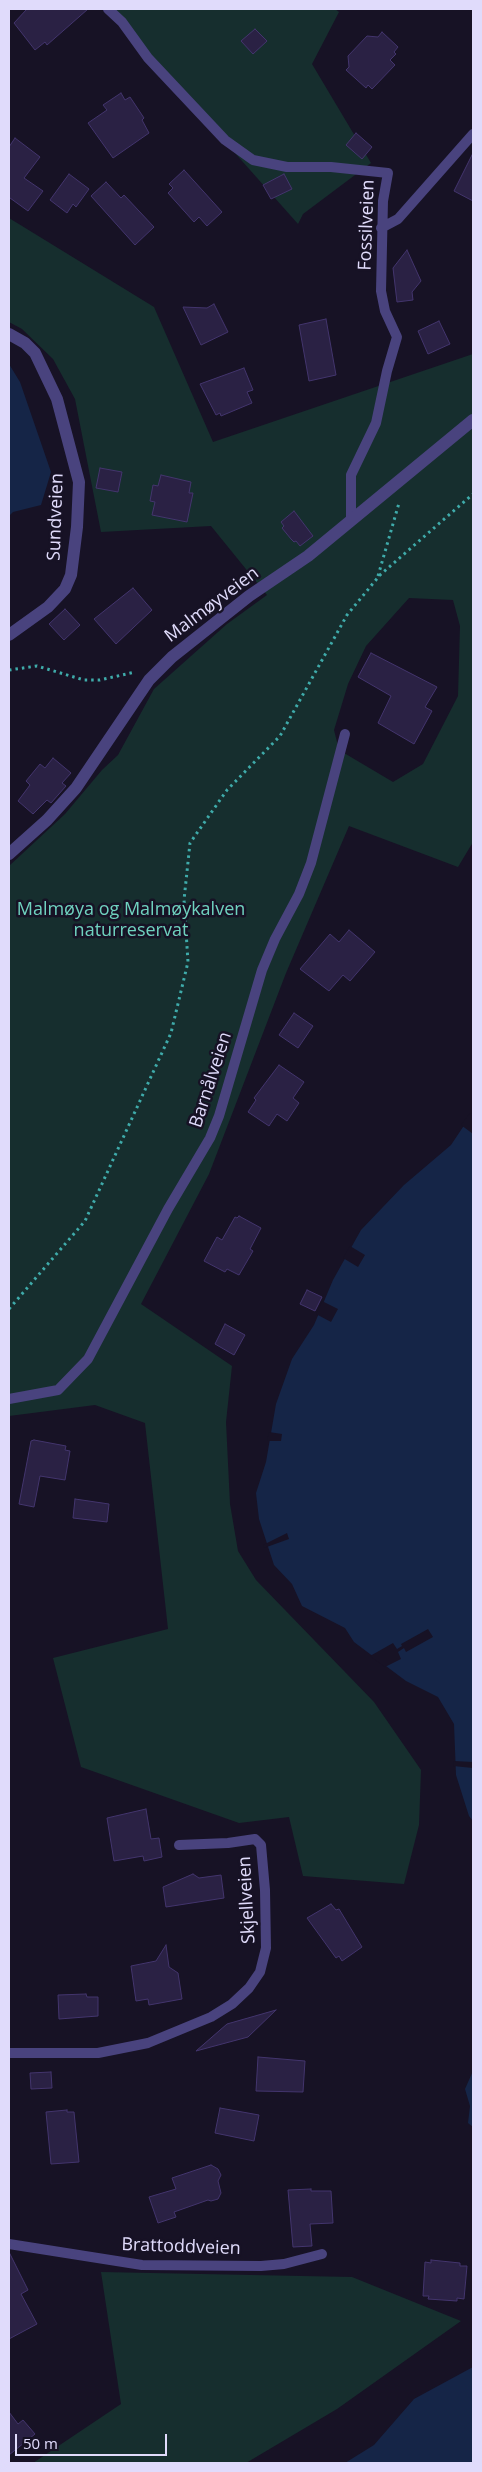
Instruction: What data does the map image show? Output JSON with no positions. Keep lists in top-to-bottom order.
{
  "streets": {
    "street": ["Sundveien", "Malmøyveien"],
    "lane": [
      "Fossilveien",
      "Barnålveien",
      "Skjellveien",
      "Brattoddveien"
    ]
  },
  "crossings": [
    ["Fossilveien", "Malmøyveien"]
  ],
  "parks": ["Malmøya og Malmøykalven naturreservat"],
  "scale_bar": "50 m"
}
